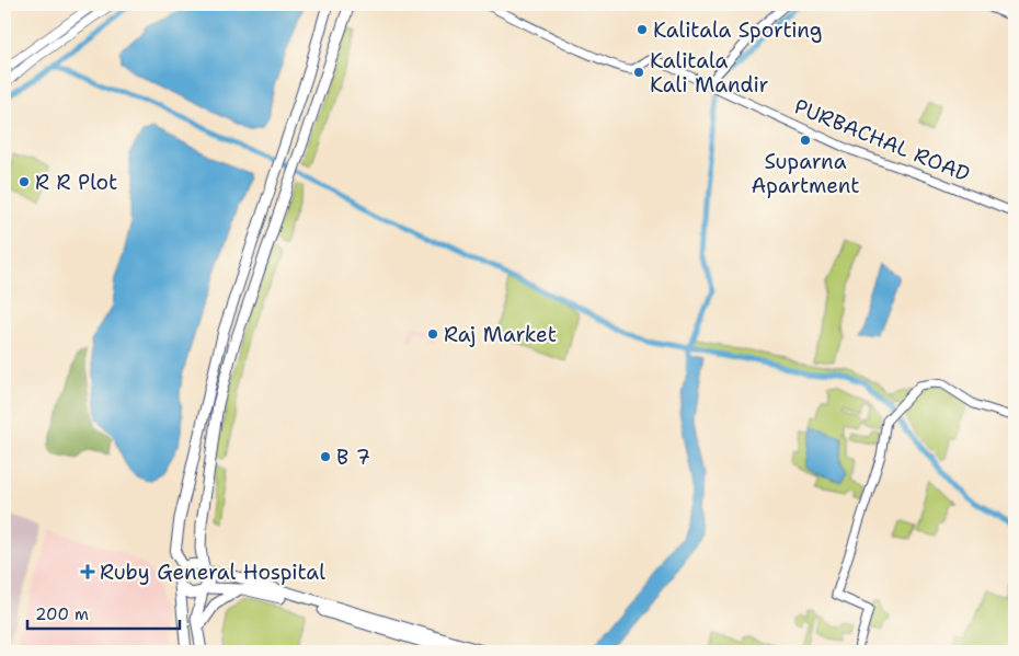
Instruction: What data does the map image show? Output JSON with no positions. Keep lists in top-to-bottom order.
{
  "streets": {
    "street": ["PURBACHAL ROAD"]
  },
  "places": {
    "other": [
      "Kalitala Sporting",
      "Kalitala Kali Mandir",
      "Suparna Apartment",
      "R R Plot",
      "Raj Market",
      "B 7"
    ],
    "health": ["Ruby General Hospital"]
  },
  "scale_bar": "200 m"
}
